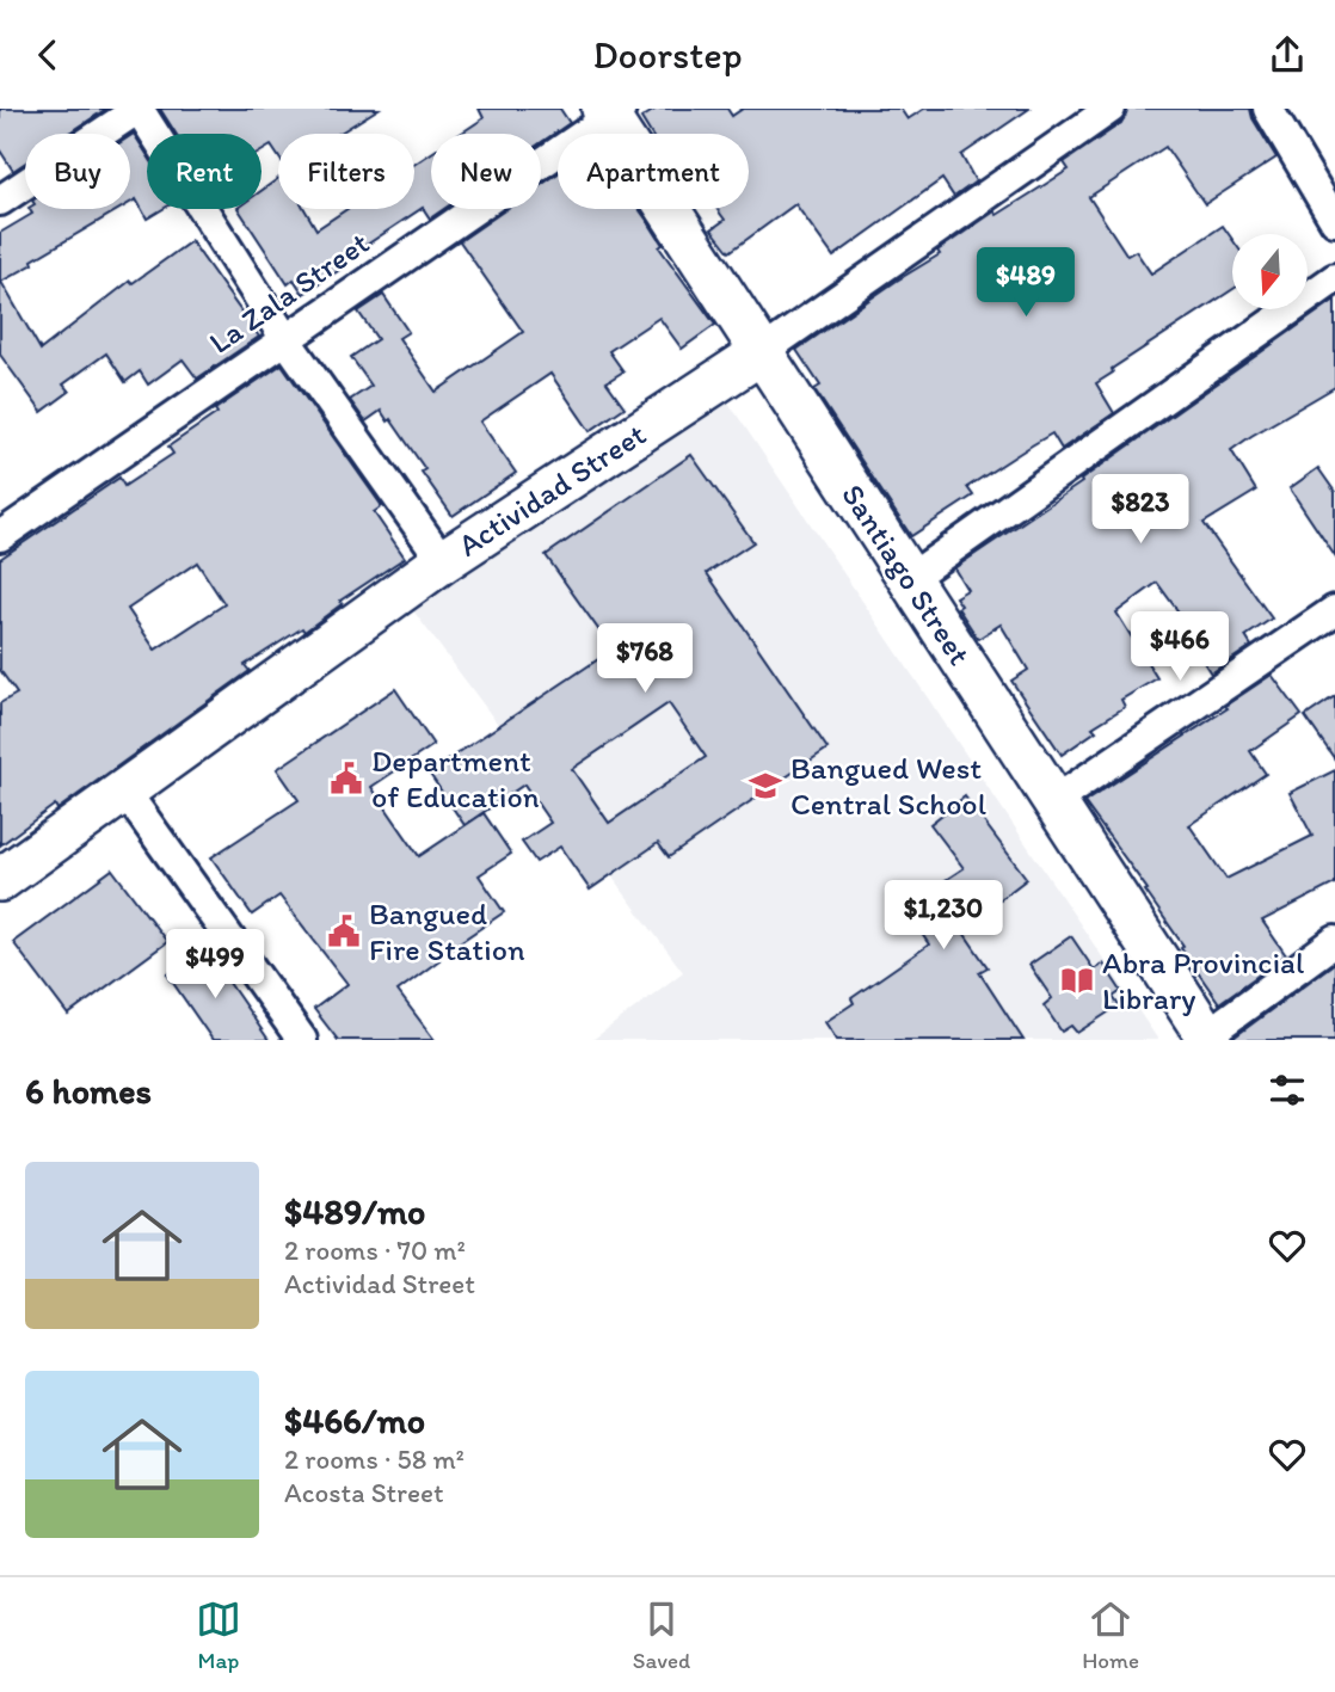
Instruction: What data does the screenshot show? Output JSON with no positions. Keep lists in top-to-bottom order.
{
  "streets": {
    "street": ["La Zala Street", "Actividad Street", "Santiago Street"]
  },
  "crossings": [
    ["La Zala Street", "Santiago Street"],
    ["Actividad Street", "Santiago Street"]
  ],
  "places": {
    "public building": ["Department of Education", "Bangued Fire Station"],
    "school or university": ["Bangued West Central School"],
    "library": ["Abra Provincial Library"]
  },
  "north": "bottom",
  "page": {
    "header": "Doorstep",
    "chip": [
      "Buy",
      "Rent",
      "Filters",
      "New",
      "Apartment"
    ],
    "price": [
      "$489",
      "$823",
      "$466",
      "$768",
      "$1,230",
      "$499"
    ],
    "heading": "6 homes",
    "list": [
      {
        "name": "$489/mo",
        "note": "2 rooms · 70 m² · Actividad Street"
      },
      {
        "name": "$466/mo",
        "note": "2 rooms · 58 m² · Acosta Street"
      }
    ],
    "tabs": ["Map", "Saved", "Home"]
  }
}
